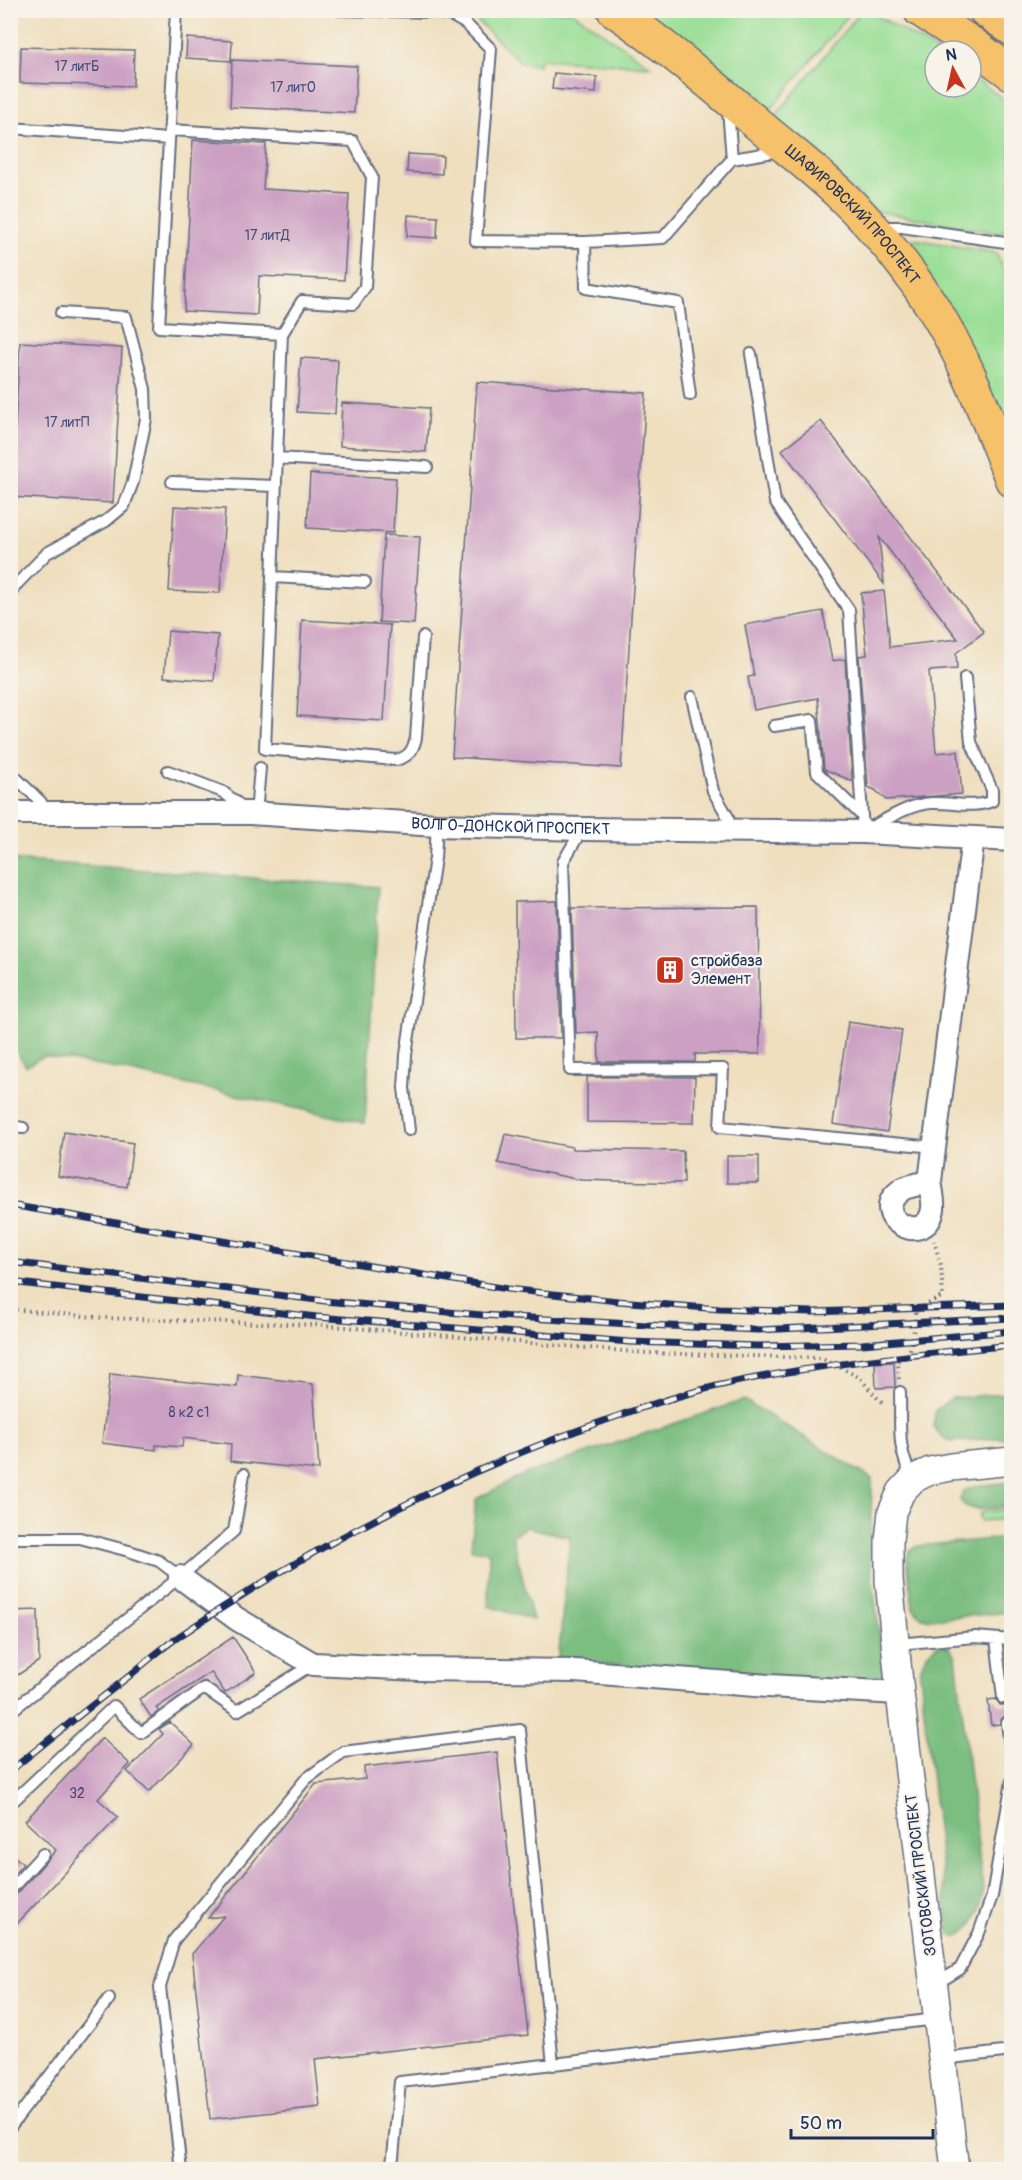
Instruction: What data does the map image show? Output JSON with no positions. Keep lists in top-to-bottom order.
{
  "streets": {
    "main road": ["ШАФИРОВСКИЙ ПРОСПЕКТ"],
    "street": ["ВОЛГО-ДОНСКОЙ ПРОСПЕКТ", "ЗОТОВСКИЙ ПРОСПЕКТ"]
  },
  "places": {
    "building": ["стройбаза Элемент"]
  },
  "house_numbers": [
    "17 литБ",
    "17 литО",
    "17 литД",
    "17 литП",
    "8 к2 с1",
    "32"
  ],
  "scale_bar": "50 m",
  "north": "top"
}
